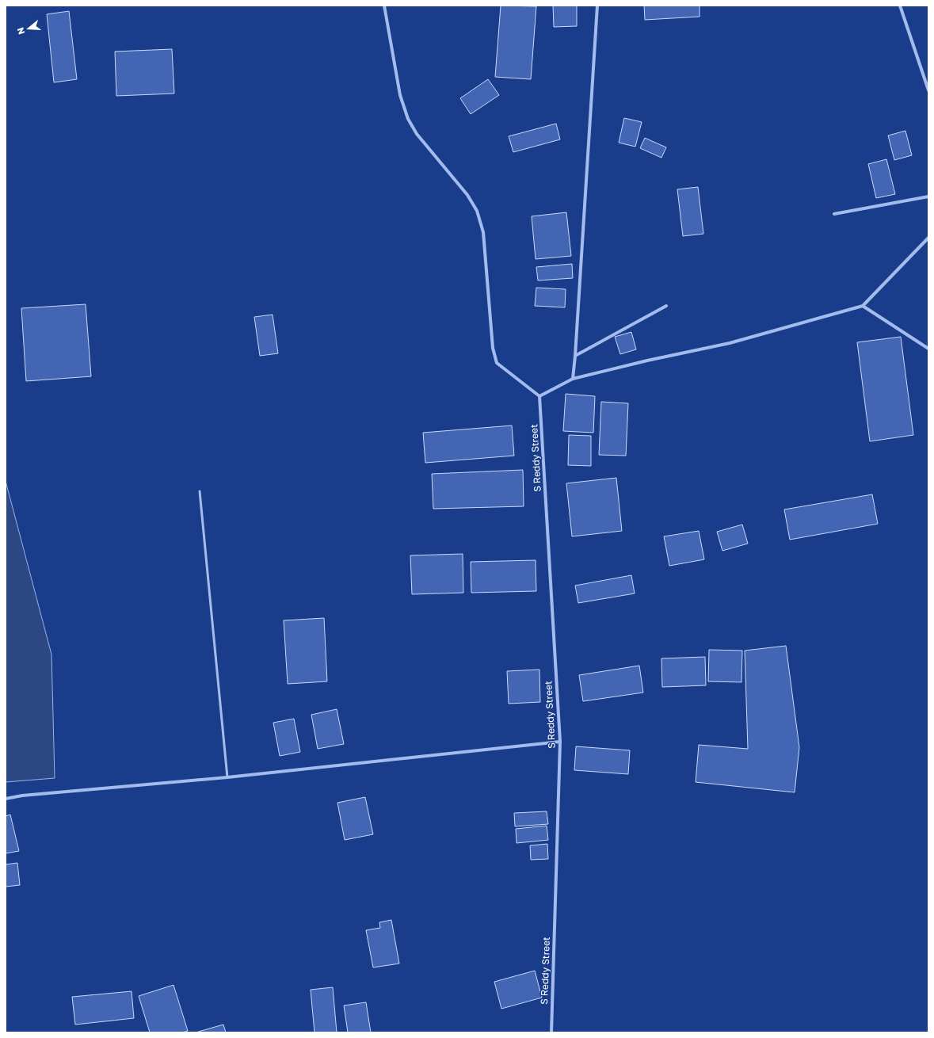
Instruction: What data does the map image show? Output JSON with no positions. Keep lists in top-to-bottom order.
{
  "streets": {
    "street": ["S Reddy Street"]
  },
  "north": "left"
}
